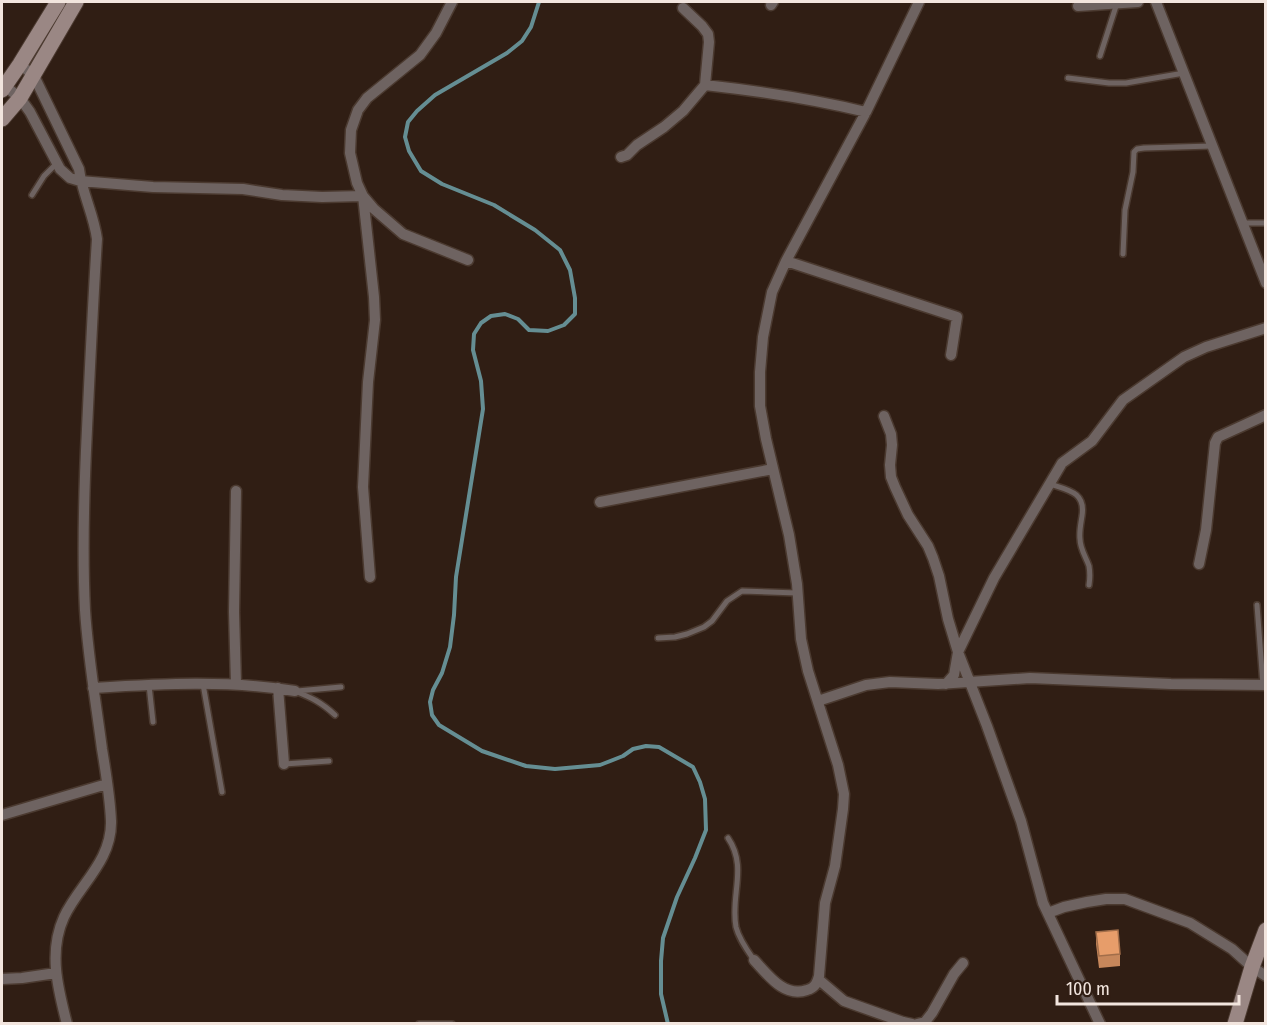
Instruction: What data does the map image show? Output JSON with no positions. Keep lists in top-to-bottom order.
{
  "scale_bar": "100 m"
}
